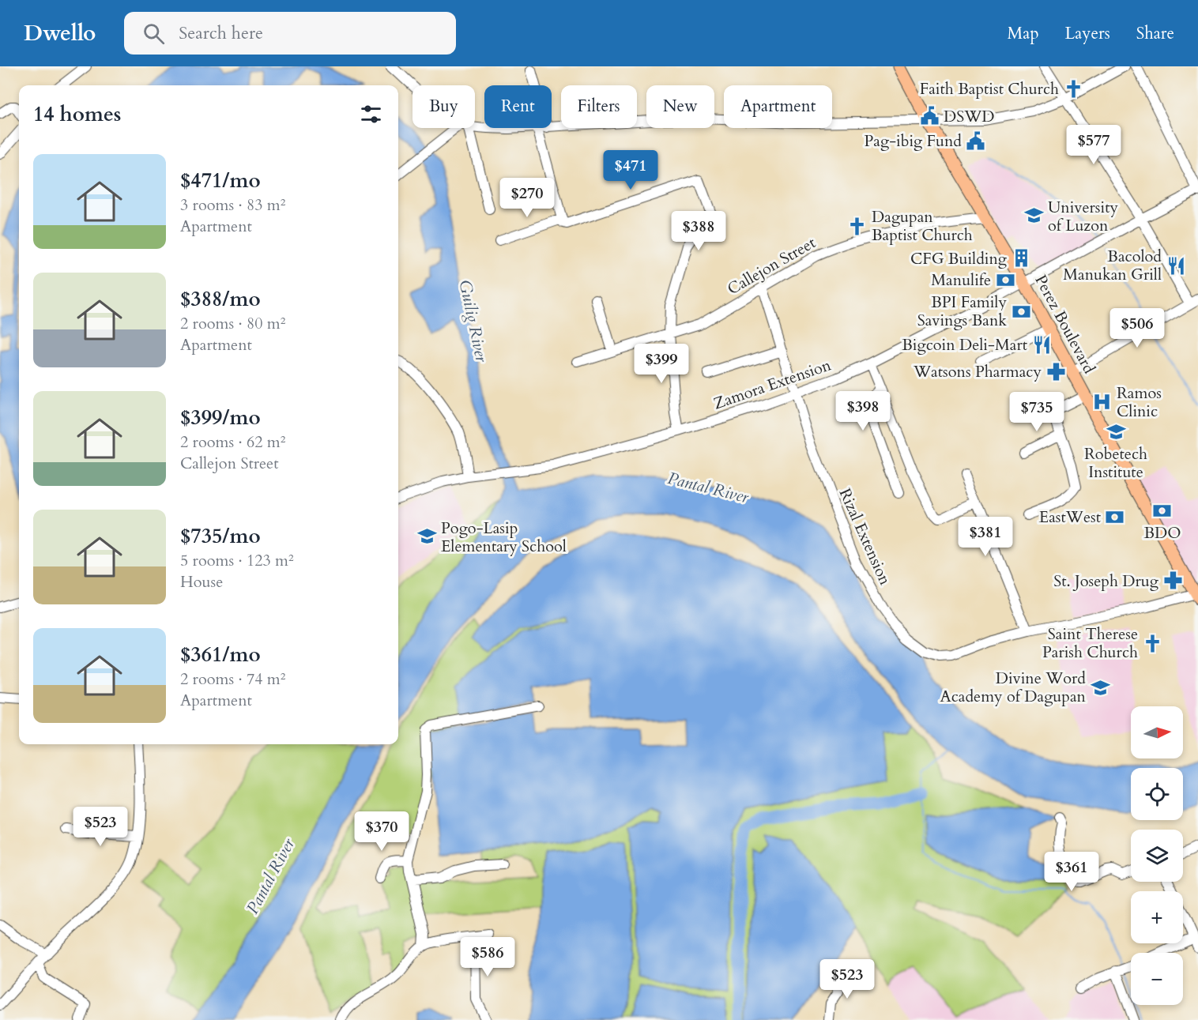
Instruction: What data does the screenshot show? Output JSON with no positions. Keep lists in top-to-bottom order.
{
  "streets": {
    "main road": ["Perez Boulevard"],
    "street": ["Callejon Street", "Zamora Extension", "Rizal Extension"]
  },
  "crossings": [
    ["Callejon Street", "Perez Boulevard"],
    ["Callejon Street", "Rizal Extension"],
    ["Perez Boulevard", "Zamora Extension"],
    ["Perez Boulevard", "Rizal Extension"],
    ["Zamora Extension", "Rizal Extension"]
  ],
  "water": ["Guilig River", "Pantal River"],
  "places": {
    "church": ["Faith Baptist Church", "Dagupan Baptist Church", "Saint Therese Parish Church"],
    "public building": ["DSWD", "Pag-ibig Fund"],
    "school or university": [
      "University of Luzon",
      "Robetech Institute",
      "Pogo-Lasip Elementary School",
      "Divine Word Academy of Dagupan"
    ],
    "building": ["CFG Building"],
    "restaurant": ["Bacolod Manukan Grill", "Bigcoin Deli-Mart"],
    "bank": [
      "Manulife",
      "BPI Family Savings Bank",
      "BDO",
      "EastWest"
    ],
    "pharmacy": ["Watsons Pharmacy", "St. Joseph Drug"],
    "hospital": ["Ramos Clinic"]
  },
  "north": "right",
  "page": {
    "header": "Dwello",
    "search": "Search here",
    "nav": ["Map", "Layers", "Share"],
    "chip": [
      "Buy",
      "Rent",
      "Filters",
      "New",
      "Apartment"
    ],
    "heading": "14 homes",
    "price": [
      "$577",
      "$471",
      "$270",
      "$388",
      "$506",
      "$399",
      "$398",
      "$735",
      "$381",
      "$523",
      "$370",
      "$361",
      "$586",
      "$523"
    ],
    "list": [
      {
        "name": "$471/mo",
        "note": "3 rooms · 83 m² · Apartment"
      },
      {
        "name": "$388/mo",
        "note": "2 rooms · 80 m² · Apartment"
      },
      {
        "name": "$399/mo",
        "note": "2 rooms · 62 m² · Callejon Street"
      },
      {
        "name": "$735/mo",
        "note": "5 rooms · 123 m² · House"
      },
      {
        "name": "$361/mo",
        "note": "2 rooms · 74 m² · Apartment"
      }
    ],
    "map_buttons": ["+", "−"]
  }
}
